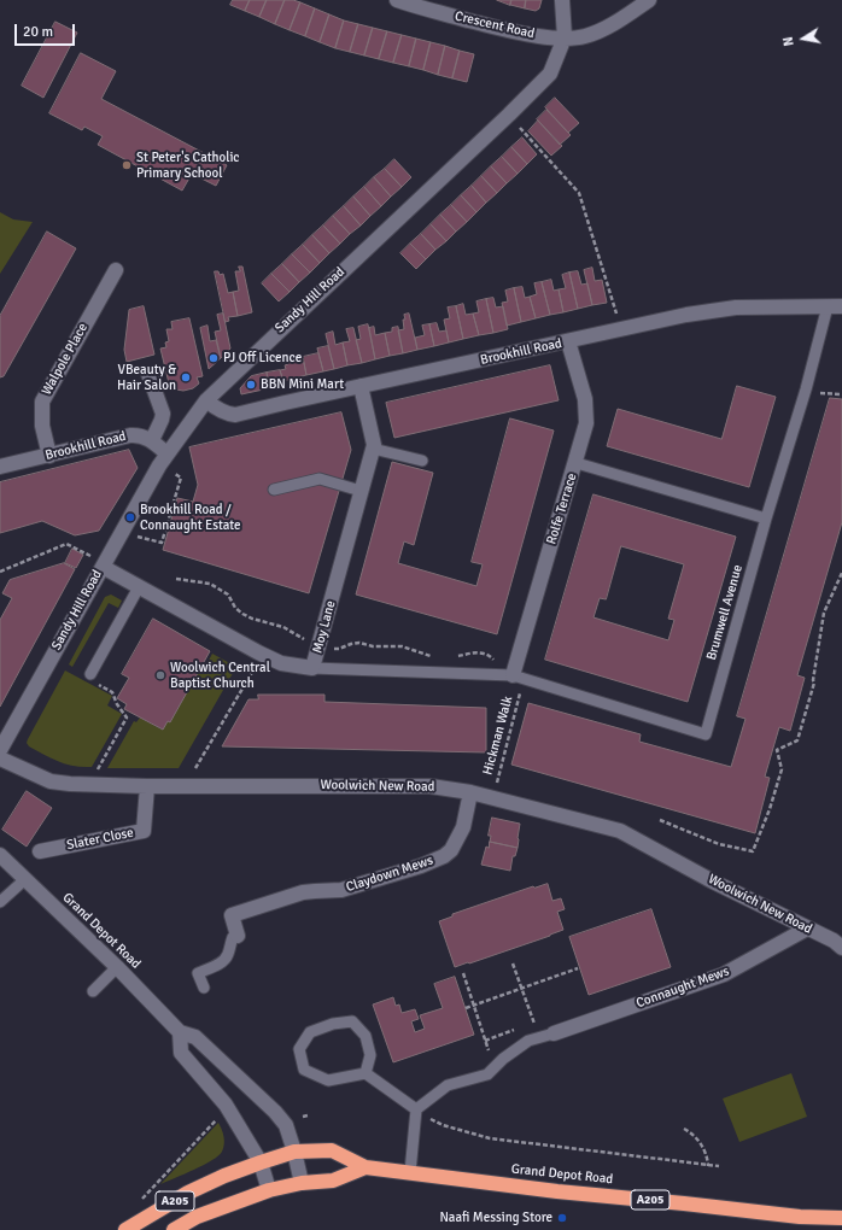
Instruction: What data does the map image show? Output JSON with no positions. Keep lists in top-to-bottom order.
{
  "streets": {
    "highway": ["Grand Depot Road", "A205"],
    "street": [
      "Crescent Road",
      "Sandy Hill Road",
      "Brookhill Road",
      "Walpole Place",
      "Rolfe Terrace",
      "Moy Lane",
      "Woolwich New Road",
      "Slater Close",
      "Claydown Mews",
      "Connaught Mews"
    ],
    "lane": ["Brumwell Avenue"],
    "path": ["Hickman Walk"]
  },
  "crossings": [
    ["Crescent Road", "Sandy Hill Road"],
    ["Sandy Hill Road", "Brookhill Road"],
    ["Sandy Hill Road", "Moy Lane"],
    ["Brookhill Road", "Walpole Place"],
    ["Brookhill Road", "Rolfe Terrace"],
    ["Brookhill Road", "Brumwell Avenue"],
    ["Brookhill Road", "Moy Lane"],
    ["Rolfe Terrace", "Brumwell Avenue"],
    ["Rolfe Terrace", "Hickman Walk"],
    ["Brumwell Avenue", "Hickman Walk"],
    ["Hickman Walk", "Woolwich New Road"],
    ["Woolwich New Road", "Slater Close"],
    ["Woolwich New Road", "Claydown Mews"],
    ["Woolwich New Road", "Connaught Mews"],
    ["Grand Depot Road", "A205"]
  ],
  "places": [
    "St Peter's Catholic Primary School",
    "PJ Off Licence",
    "VBeauty & Hair Salon",
    "BBN Mini Mart",
    "Brookhill Road / Connaught Estate",
    "Woolwich Central Baptist Church",
    "Naafi Messing Store"
  ],
  "scale_bar": "20 m",
  "north": "left"
}
